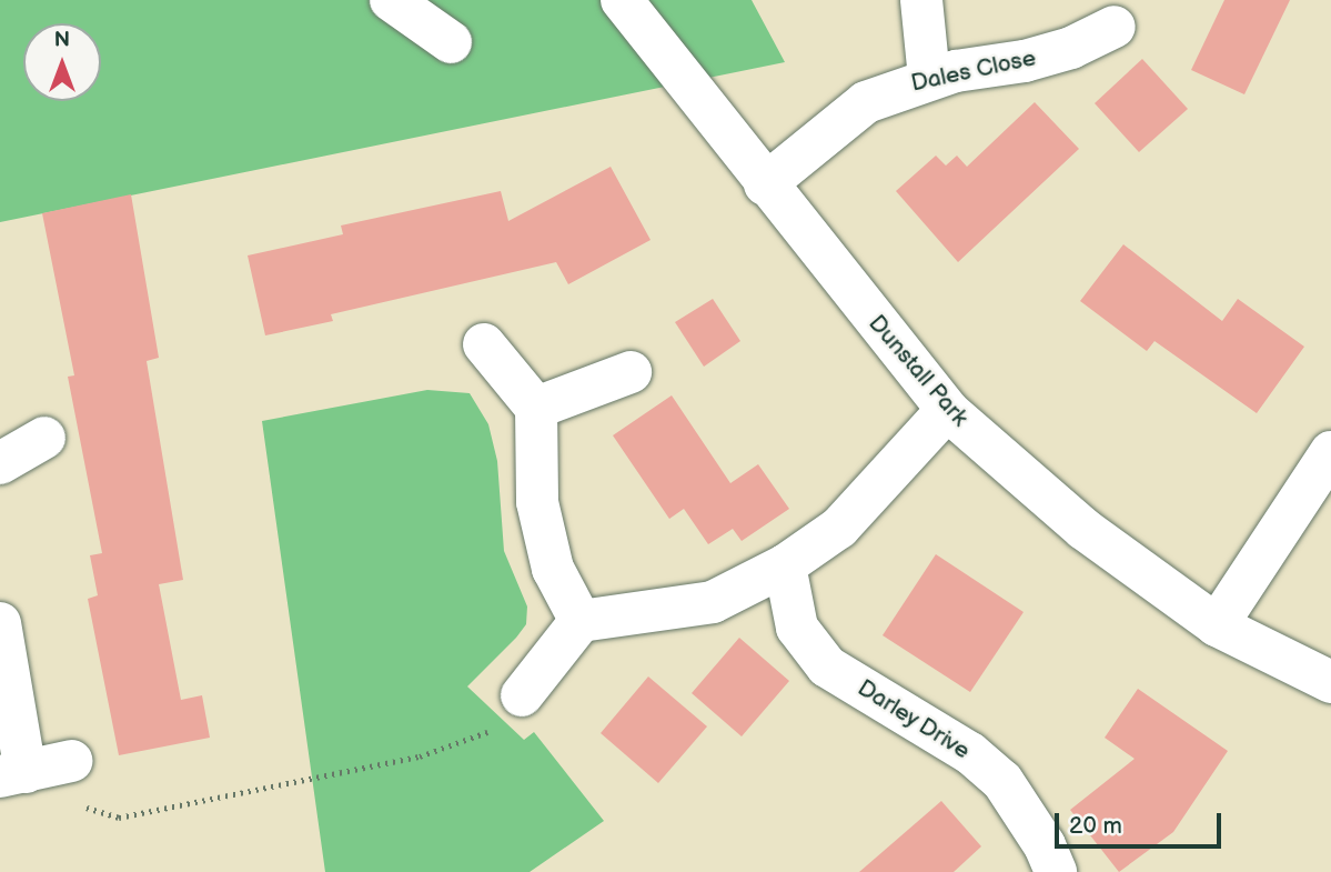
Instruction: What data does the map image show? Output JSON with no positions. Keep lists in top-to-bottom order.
{
  "streets": {
    "street": ["Dales Close", "Dunstall Park", "Darley Drive"]
  },
  "crossings": [
    ["Dales Close", "Dunstall Park"]
  ],
  "scale_bar": "20 m",
  "north": "top"
}
